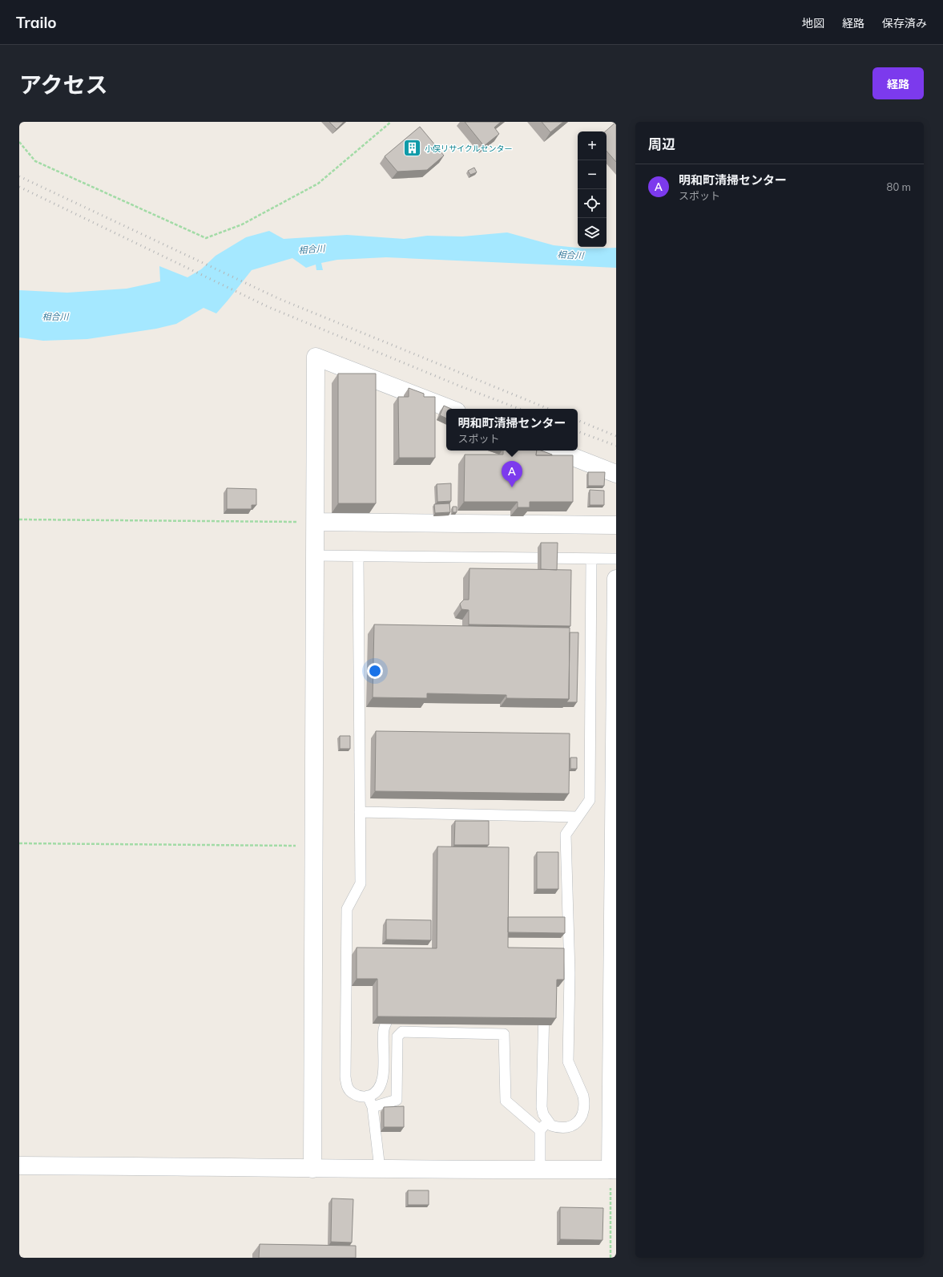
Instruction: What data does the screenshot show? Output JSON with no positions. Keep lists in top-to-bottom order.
{
  "water": ["相合川"],
  "places": {
    "building": ["小俣リサイクルセンター"]
  },
  "page": {
    "header": "Trailo",
    "nav": ["地図", "経路", "保存済み"],
    "title": "アクセス",
    "buttons": "経路",
    "heading": "周辺",
    "map_buttons": ["+", "−"],
    "list": [
      {
        "mark": "A",
        "name": "明和町清掃センター",
        "note": "スポット",
        "value": "80 m"
      }
    ],
    "popup": ["明和町清掃センター", "スポット"],
    "pins": "A"
  }
}
